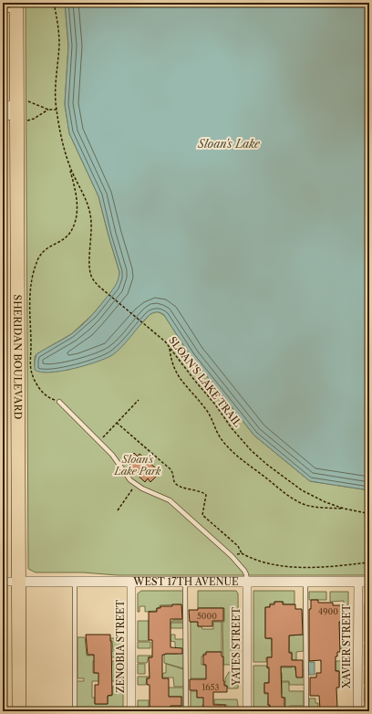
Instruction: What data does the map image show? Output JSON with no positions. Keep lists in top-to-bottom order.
{
  "streets": {
    "main road": ["SHERIDAN BOULEVARD"],
    "street": [
      "WEST 17TH AVENUE",
      "ZENOBIA STREET",
      "YATES STREET",
      "XAVIER STREET"
    ],
    "path": ["SLOAN'S LAKE TRAIL"]
  },
  "crossings": [
    ["SHERIDAN BOULEVARD", "WEST 17TH AVENUE"],
    ["WEST 17TH AVENUE", "ZENOBIA STREET"],
    ["WEST 17TH AVENUE", "YATES STREET"],
    ["WEST 17TH AVENUE", "XAVIER STREET"]
  ],
  "water": ["Sloan's Lake"],
  "parks": ["Sloan's Lake Park"],
  "house_numbers": ["4900", "5000", "1653"]
}
